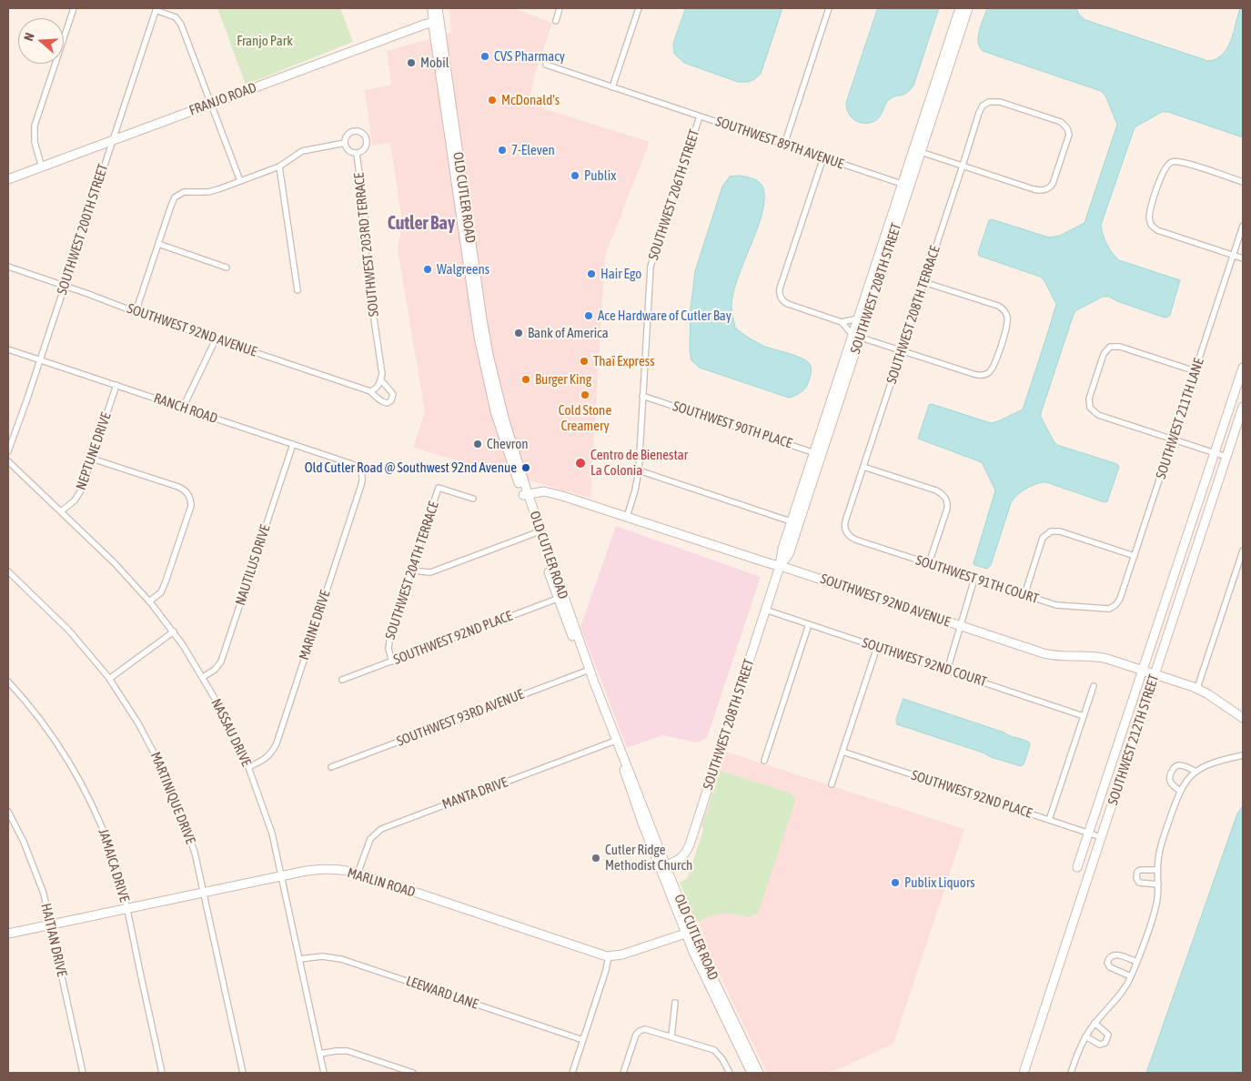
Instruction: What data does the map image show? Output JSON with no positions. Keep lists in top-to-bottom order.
{
  "streets": {
    "street": [
      "FRANJO ROAD",
      "SOUTHWEST 89TH AVENUE",
      "SOUTHWEST 206TH STREET",
      "OLD CUTLER ROAD",
      "SOUTHWEST 200TH STREET",
      "SOUTHWEST 203RD TERRACE",
      "SOUTHWEST 208TH STREET",
      "SOUTHWEST 208TH TERRACE",
      "SOUTHWEST 92ND AVENUE",
      "RANCH ROAD",
      "SOUTHWEST 211TH LANE",
      "SOUTHWEST 90TH PLACE",
      "NEPTUNE DRIVE",
      "NAUTILUS DRIVE",
      "SOUTHWEST 204TH TERRACE",
      "SOUTHWEST 91TH COURT",
      "MARINE DRIVE",
      "SOUTHWEST 92ND PLACE",
      "SOUTHWEST 92ND COURT",
      "SOUTHWEST 93RD AVENUE",
      "NASSAU DRIVE",
      "SOUTHWEST 212TH STREET",
      "MANTA DRIVE",
      "MARTINIQUE DRIVE",
      "JAMAICA DRIVE",
      "MARLIN ROAD",
      "HAITIAN DRIVE",
      "LEEWARD LANE"
    ]
  },
  "crossings": [
    ["FRANJO ROAD", "OLD CUTLER ROAD"],
    ["FRANJO ROAD", "SOUTHWEST 200TH STREET"],
    ["SOUTHWEST 89TH AVENUE", "SOUTHWEST 206TH STREET"],
    ["SOUTHWEST 89TH AVENUE", "SOUTHWEST 208TH STREET"],
    ["SOUTHWEST 206TH STREET", "SOUTHWEST 92ND AVENUE"],
    ["SOUTHWEST 206TH STREET", "SOUTHWEST 90TH PLACE"],
    ["OLD CUTLER ROAD", "SOUTHWEST 208TH STREET"],
    ["OLD CUTLER ROAD", "SOUTHWEST 92ND AVENUE"],
    ["OLD CUTLER ROAD", "SOUTHWEST 92ND PLACE"],
    ["OLD CUTLER ROAD", "SOUTHWEST 93RD AVENUE"],
    ["OLD CUTLER ROAD", "MANTA DRIVE"],
    ["OLD CUTLER ROAD", "MARLIN ROAD"],
    ["SOUTHWEST 200TH STREET", "SOUTHWEST 92ND AVENUE"],
    ["SOUTHWEST 200TH STREET", "RANCH ROAD"],
    ["SOUTHWEST 203RD TERRACE", "SOUTHWEST 92ND AVENUE"],
    ["SOUTHWEST 208TH STREET", "SOUTHWEST 92ND AVENUE"],
    ["SOUTHWEST 208TH STREET", "SOUTHWEST 90TH PLACE"],
    ["SOUTHWEST 208TH STREET", "SOUTHWEST 92ND COURT"],
    ["SOUTHWEST 208TH TERRACE", "SOUTHWEST 91TH COURT"],
    ["SOUTHWEST 92ND AVENUE", "SOUTHWEST 212TH STREET"],
    ["RANCH ROAD", "NEPTUNE DRIVE"],
    ["RANCH ROAD", "NAUTILUS DRIVE"],
    ["RANCH ROAD", "MARINE DRIVE"],
    ["SOUTHWEST 211TH LANE", "SOUTHWEST 91TH COURT"],
    ["NEPTUNE DRIVE", "NASSAU DRIVE"],
    ["NAUTILUS DRIVE", "NASSAU DRIVE"],
    ["SOUTHWEST 204TH TERRACE", "SOUTHWEST 92ND PLACE"],
    ["MARINE DRIVE", "NASSAU DRIVE"],
    ["SOUTHWEST 92ND PLACE", "SOUTHWEST 212TH STREET"],
    ["NASSAU DRIVE", "MARLIN ROAD"],
    ["NASSAU DRIVE", "LEEWARD LANE"],
    ["MANTA DRIVE", "MARLIN ROAD"],
    ["MARTINIQUE DRIVE", "MARLIN ROAD"],
    ["JAMAICA DRIVE", "MARLIN ROAD"],
    ["MARLIN ROAD", "HAITIAN DRIVE"]
  ],
  "districts": ["Cutler Bay"],
  "parks": ["Franjo Park"],
  "places": [
    "CVS Pharmacy",
    "Mobil",
    "McDonald's",
    "7-Eleven",
    "Publix",
    "Walgreens",
    "Hair Ego",
    "Ace Hardware of Cutler Bay",
    "Bank of America",
    "Thaï Express",
    "Burger King",
    "Cold Stone Creamery",
    "Chevron",
    "Centro de Bienestar La Colonia",
    "Old Cutler Road @ Southwest 92nd Avenue",
    "Cutler Ridge Methodist Church",
    "Publix Liquors"
  ],
  "north": "left"
}
